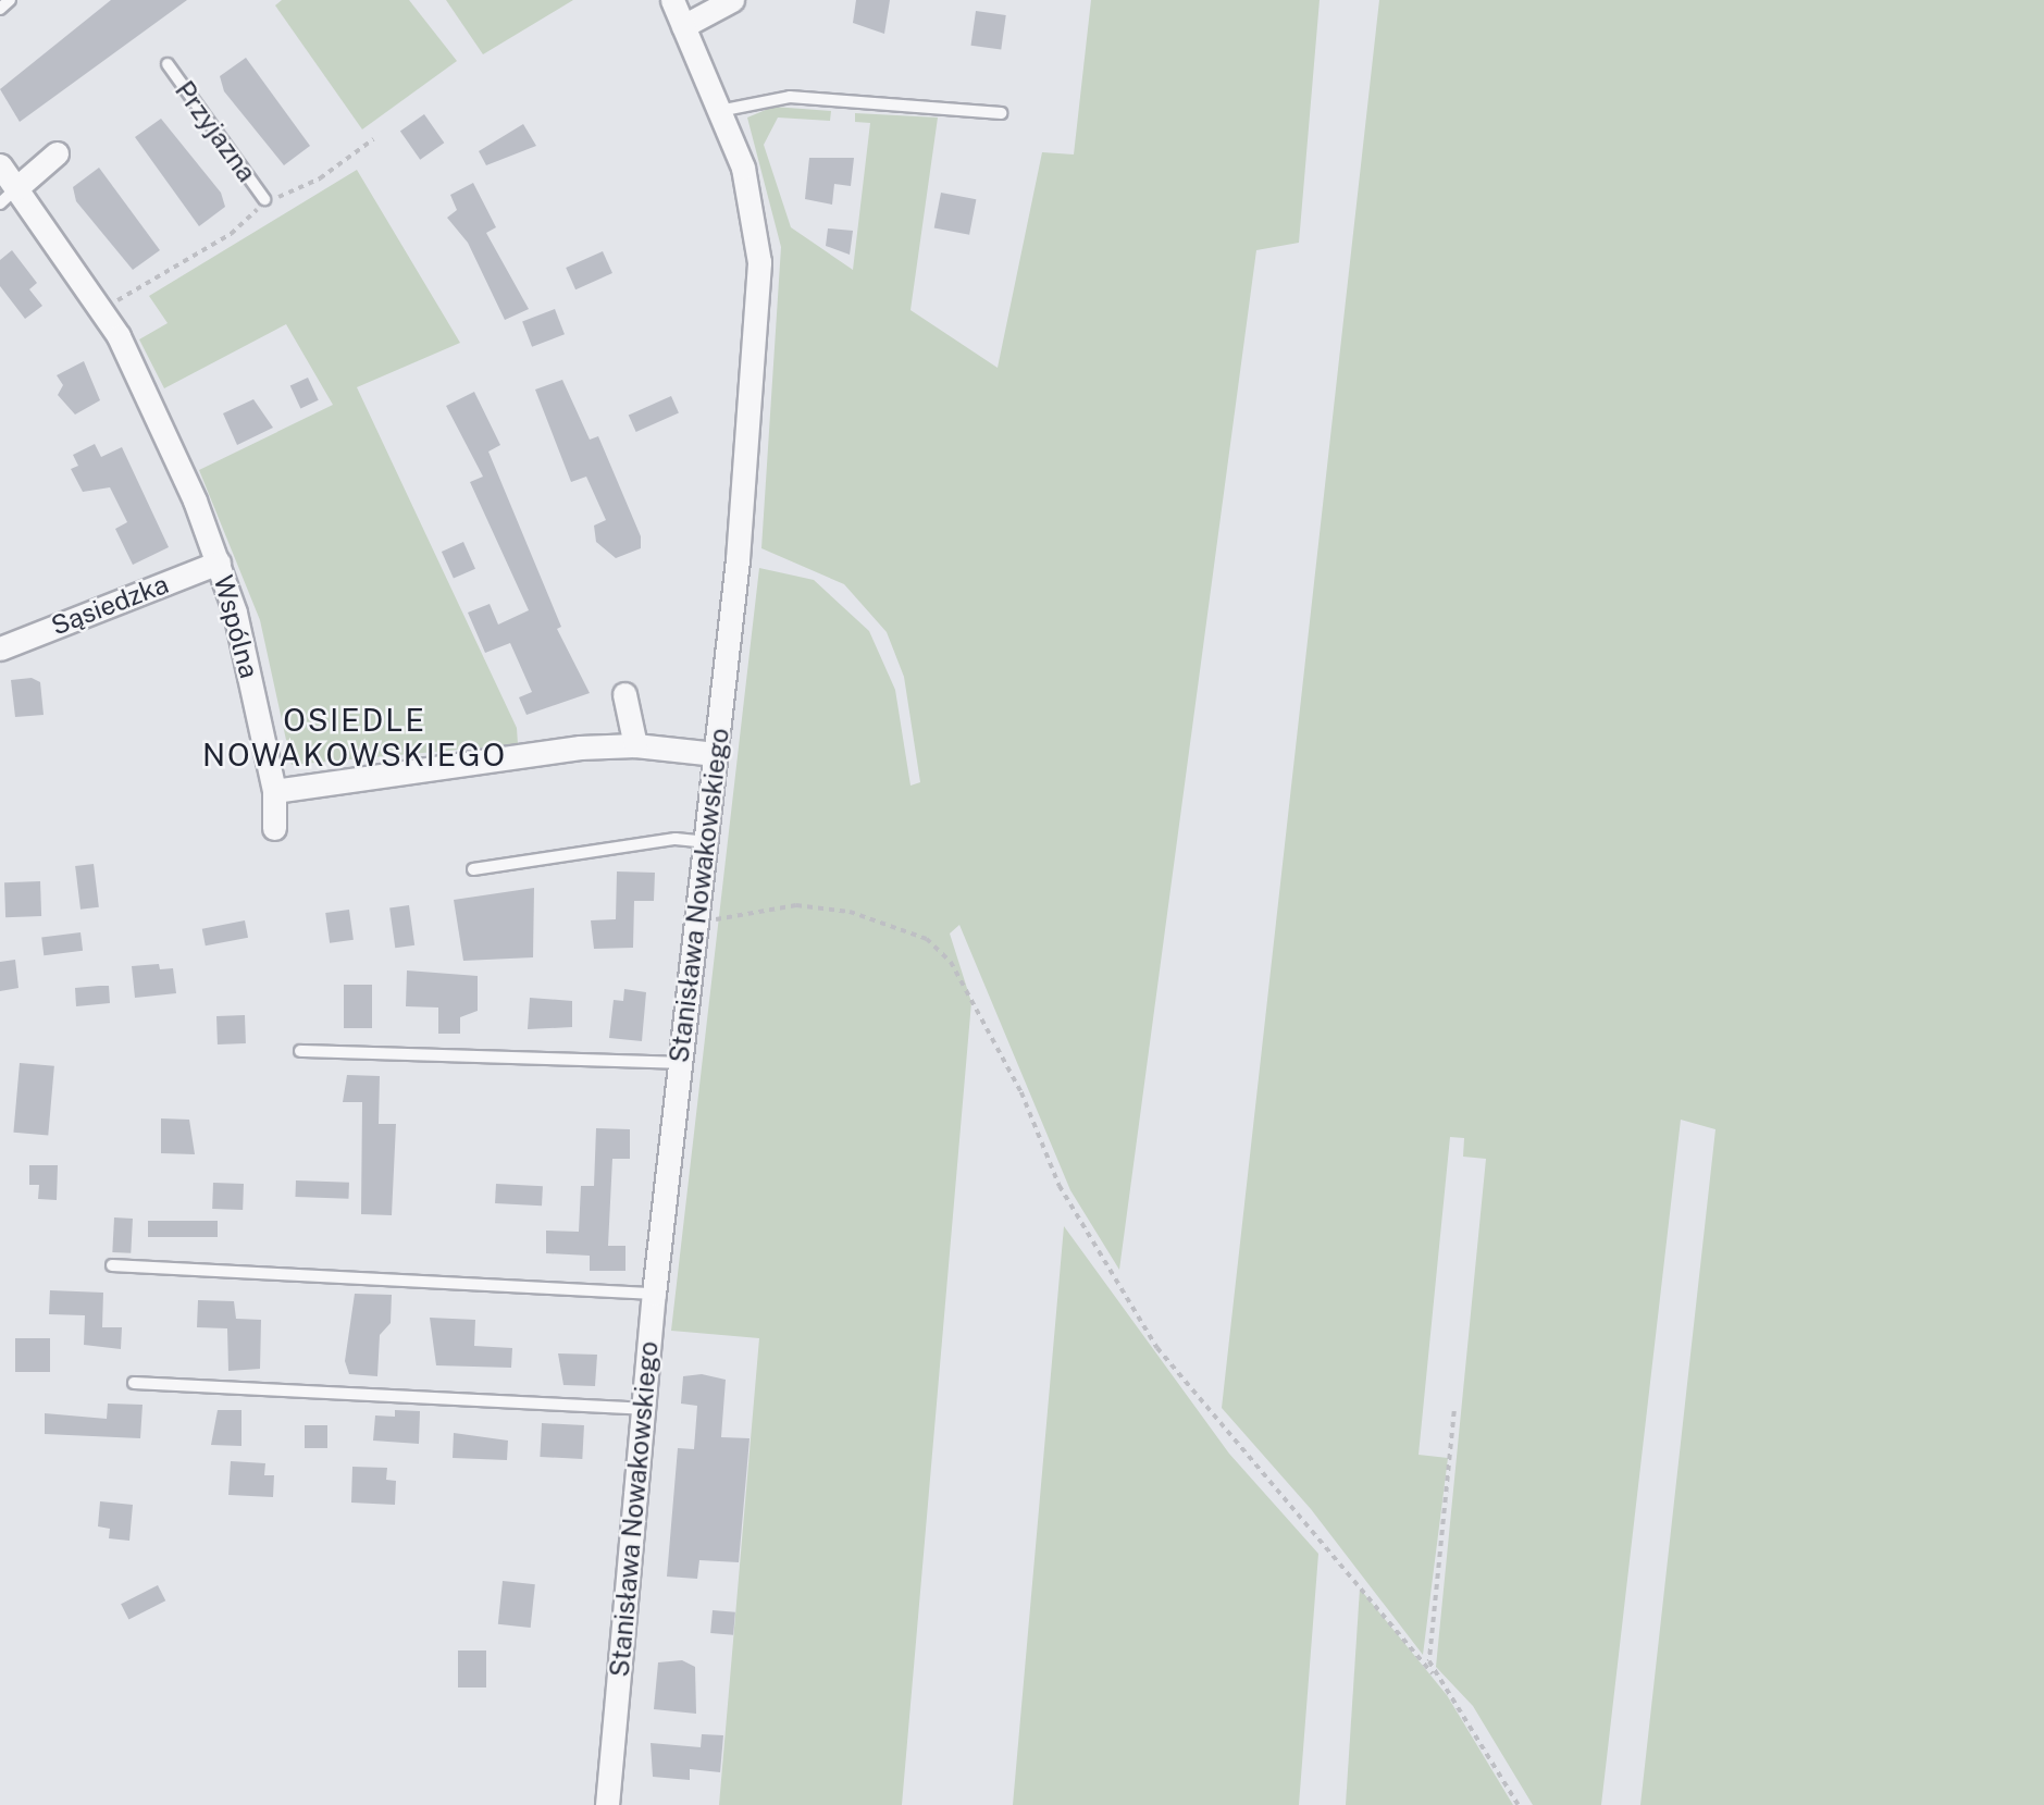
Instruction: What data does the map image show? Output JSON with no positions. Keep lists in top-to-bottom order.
{
  "streets": {
    "street": ["Sąsiedzka", "Wspólna", "Stanisława Nowakowskiego"],
    "lane": ["Przyjazna"]
  },
  "crossings": [
    ["Sąsiedzka", "Wspólna"]
  ],
  "districts": ["OSIEDLE NOWAKOWSKIEGO"]
}
